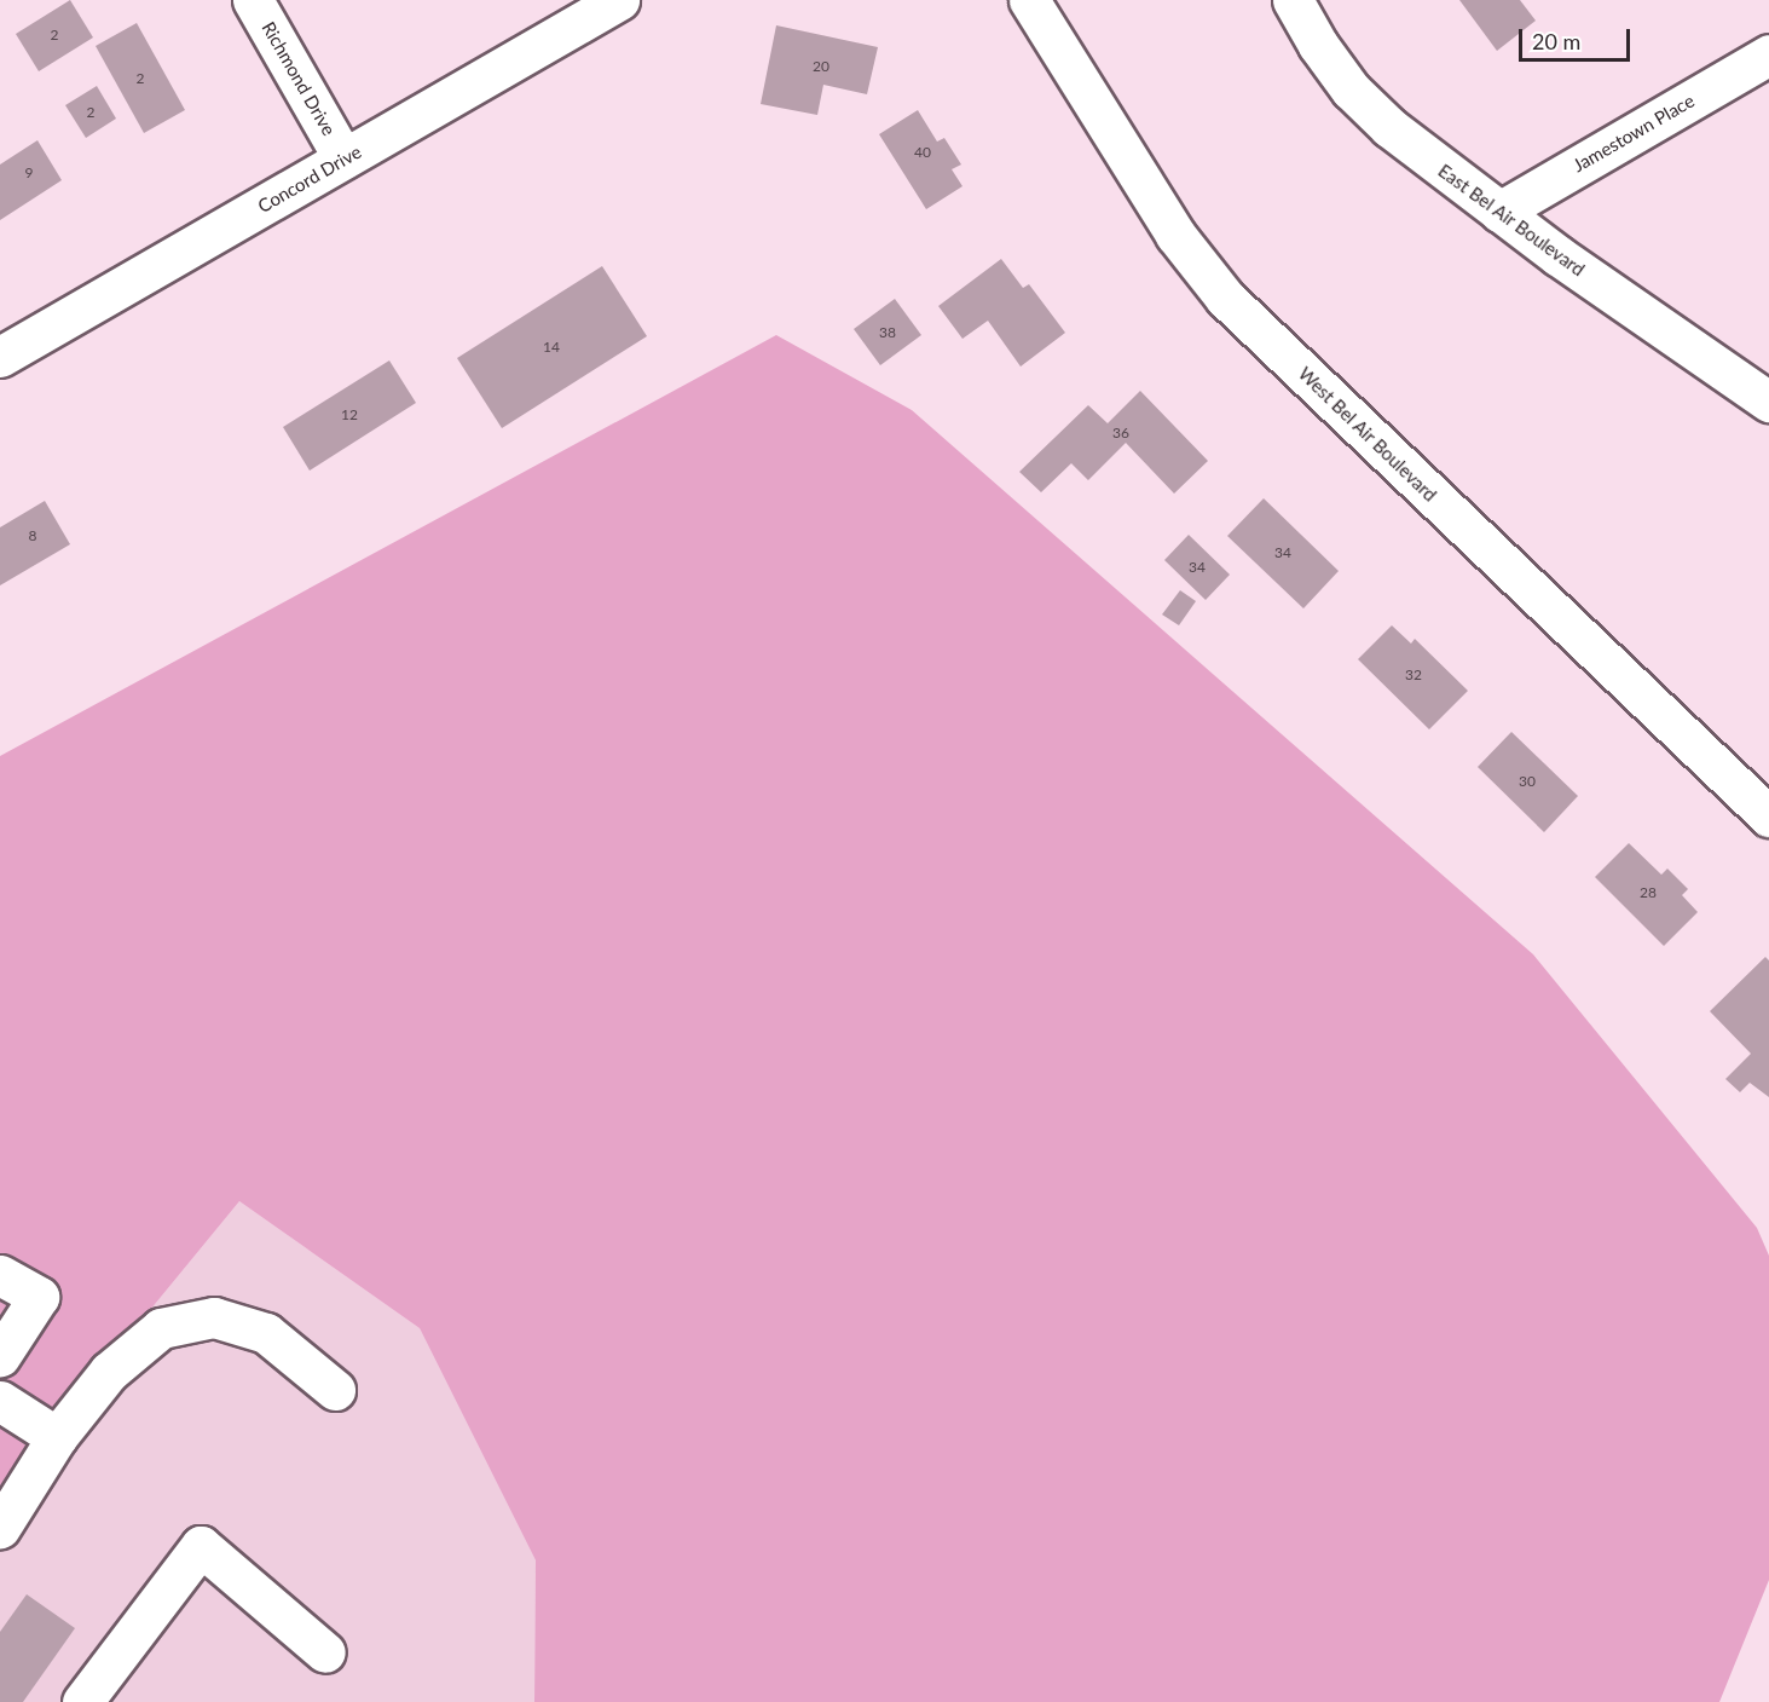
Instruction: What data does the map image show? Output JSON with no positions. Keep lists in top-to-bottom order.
{
  "streets": {
    "street": [
      "Richmond Drive",
      "Jamestown Place",
      "Concord Drive",
      "East Bel Air Boulevard",
      "West Bel Air Boulevard"
    ]
  },
  "crossings": [
    ["Richmond Drive", "Concord Drive"],
    ["Jamestown Place", "East Bel Air Boulevard"]
  ],
  "house_numbers": [
    "2",
    "20",
    "2",
    "2",
    "40",
    "9",
    "38",
    "14",
    "12",
    "36",
    "8",
    "34",
    "34",
    "32",
    "30",
    "28"
  ],
  "scale_bar": "20 m"
}
